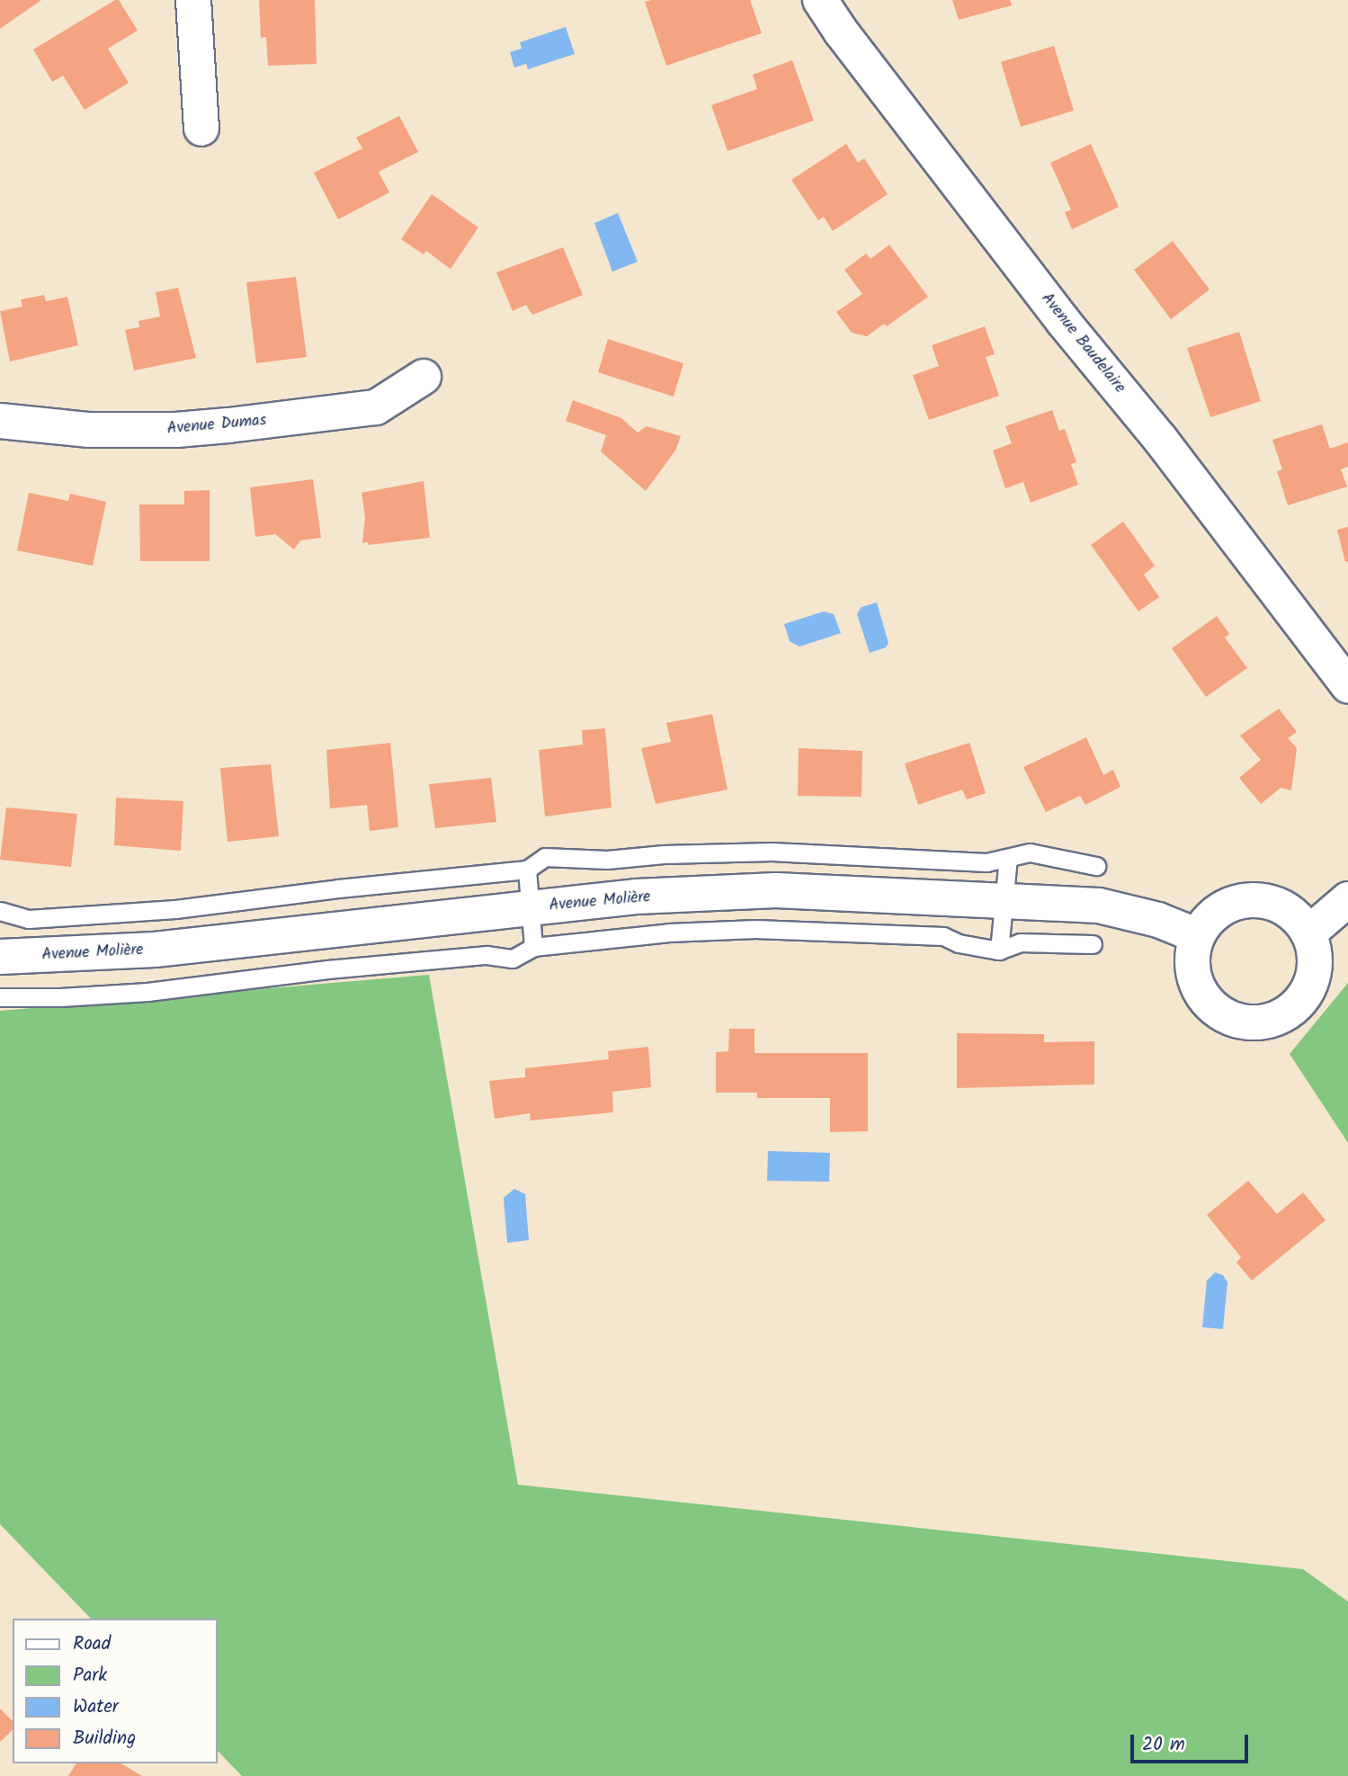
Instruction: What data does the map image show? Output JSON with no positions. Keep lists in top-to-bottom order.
{
  "streets": {
    "street": ["Avenue Baudelaire", "Avenue Dumas", "Avenue Molière"]
  },
  "legend": [
    "Road",
    "Park",
    "Water",
    "Building"
  ],
  "scale_bar": "20 m"
}
